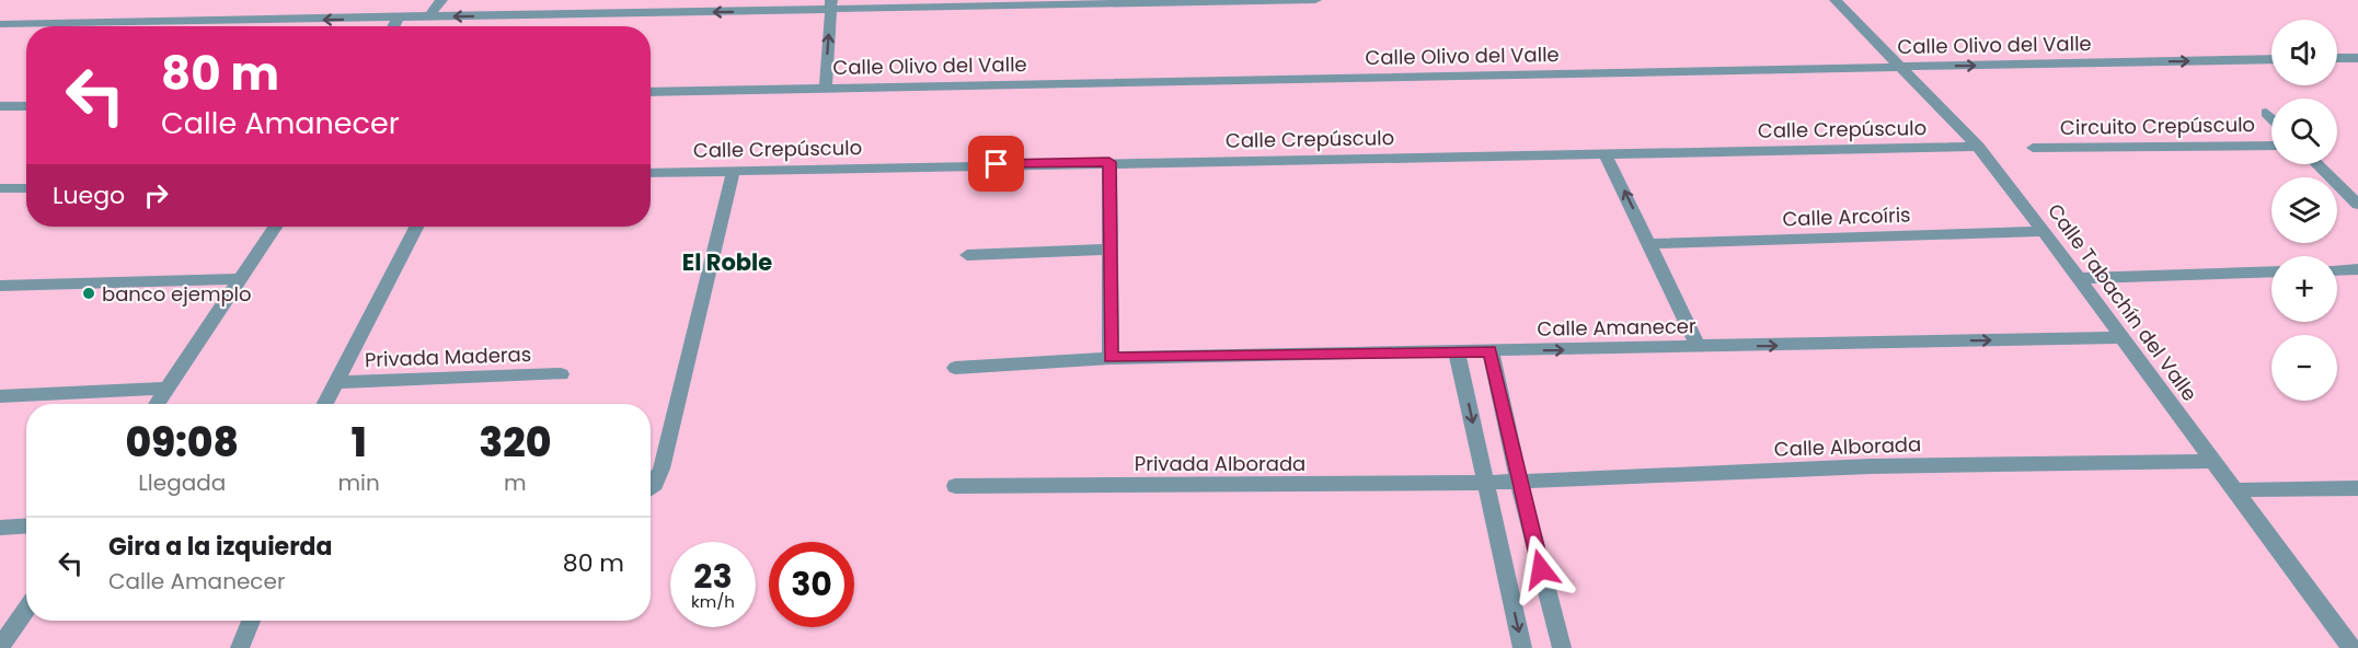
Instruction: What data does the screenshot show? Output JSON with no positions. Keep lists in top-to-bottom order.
{
  "streets": {
    "street": [
      "Calle Olivo del Valle",
      "Circuito Crepúsculo",
      "Calle Crepúsculo",
      "Calle Arcoíris",
      "Calle Tabachín del Valle",
      "Calle Amanecer",
      "Privada Maderas",
      "Calle Alborada",
      "Privada Alborada"
    ]
  },
  "crossings": [
    ["Calle Olivo del Valle", "Calle Tabachín del Valle"],
    ["Calle Crepúsculo", "Calle Tabachín del Valle"],
    ["Calle Arcoíris", "Calle Tabachín del Valle"],
    ["Calle Tabachín del Valle", "Calle Amanecer"],
    ["Calle Tabachín del Valle", "Calle Alborada"],
    ["Calle Alborada", "Privada Alborada"]
  ],
  "one_way": ["Calle Amanecer"],
  "districts": ["El Roble"],
  "places": ["banco ejemplo"],
  "page": {
    "map_buttons": ["+", "−"],
    "turn": ["80 m", "Calle Amanecer"],
    "then": "Luego",
    "eta": [
      "09:08",
      "Llegada",
      "1",
      "min",
      "320",
      "m"
    ],
    "list": [
      {
        "name": "Gira a la izquierda",
        "note": "Calle Amanecer",
        "value": "80 m"
      }
    ],
    "speed": "23 km/h",
    "limit": "30"
  }
}
